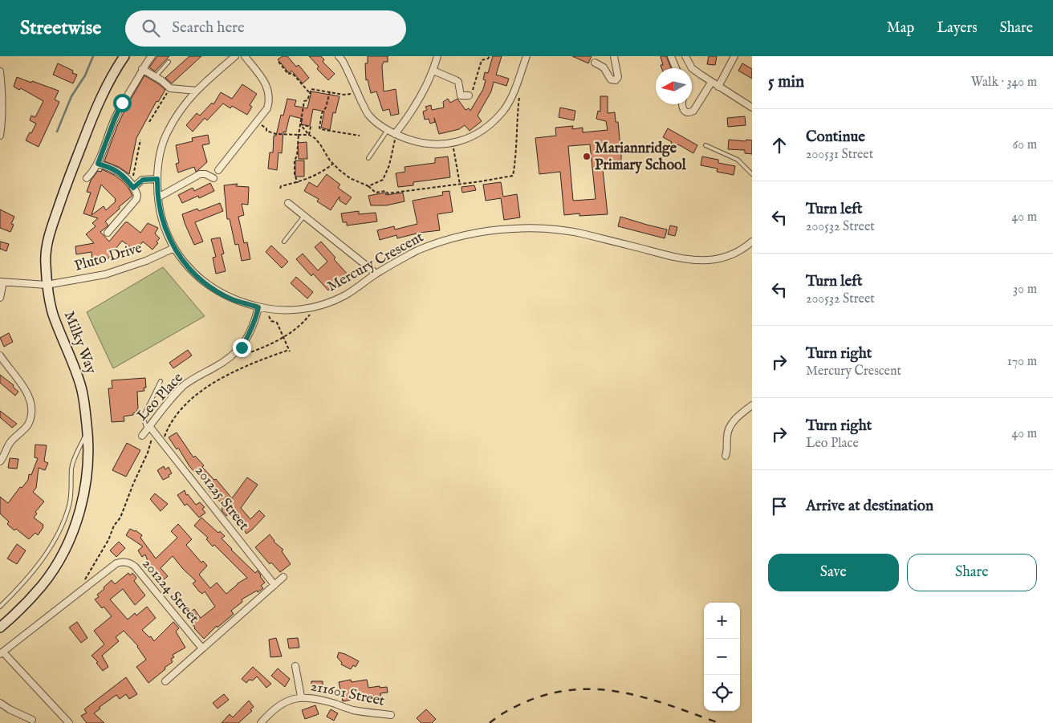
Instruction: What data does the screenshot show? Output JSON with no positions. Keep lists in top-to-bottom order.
{
  "streets": {
    "street": [
      "Pluto Drive",
      "Mercury Crescent",
      "Milky Way",
      "Leo Place",
      "201225 Street",
      "201224 Street",
      "211601 Street"
    ]
  },
  "crossings": [
    ["Pluto Drive", "Mercury Crescent"],
    ["Pluto Drive", "Milky Way"],
    ["Mercury Crescent", "Leo Place"],
    ["Leo Place", "201225 Street"]
  ],
  "places": ["Mariannridge Primary School"],
  "north": "left",
  "page": {
    "header": "Streetwise",
    "search": "Search here",
    "nav": ["Map", "Layers", "Share"],
    "heading": ["5 min", "Walk · 340 m"],
    "list": [
      ["Continue", "200531 Street", "60 m"],
      ["Turn left", "200532 Street", "40 m"],
      ["Turn left", "200532 Street", "30 m"],
      ["Turn right", "Mercury Crescent", "170 m"],
      ["Turn right", "Leo Place", "40 m"],
      "Arrive at destination"
    ],
    "buttons": ["Save", "Share"],
    "map_buttons": ["+", "−"]
  }
}
